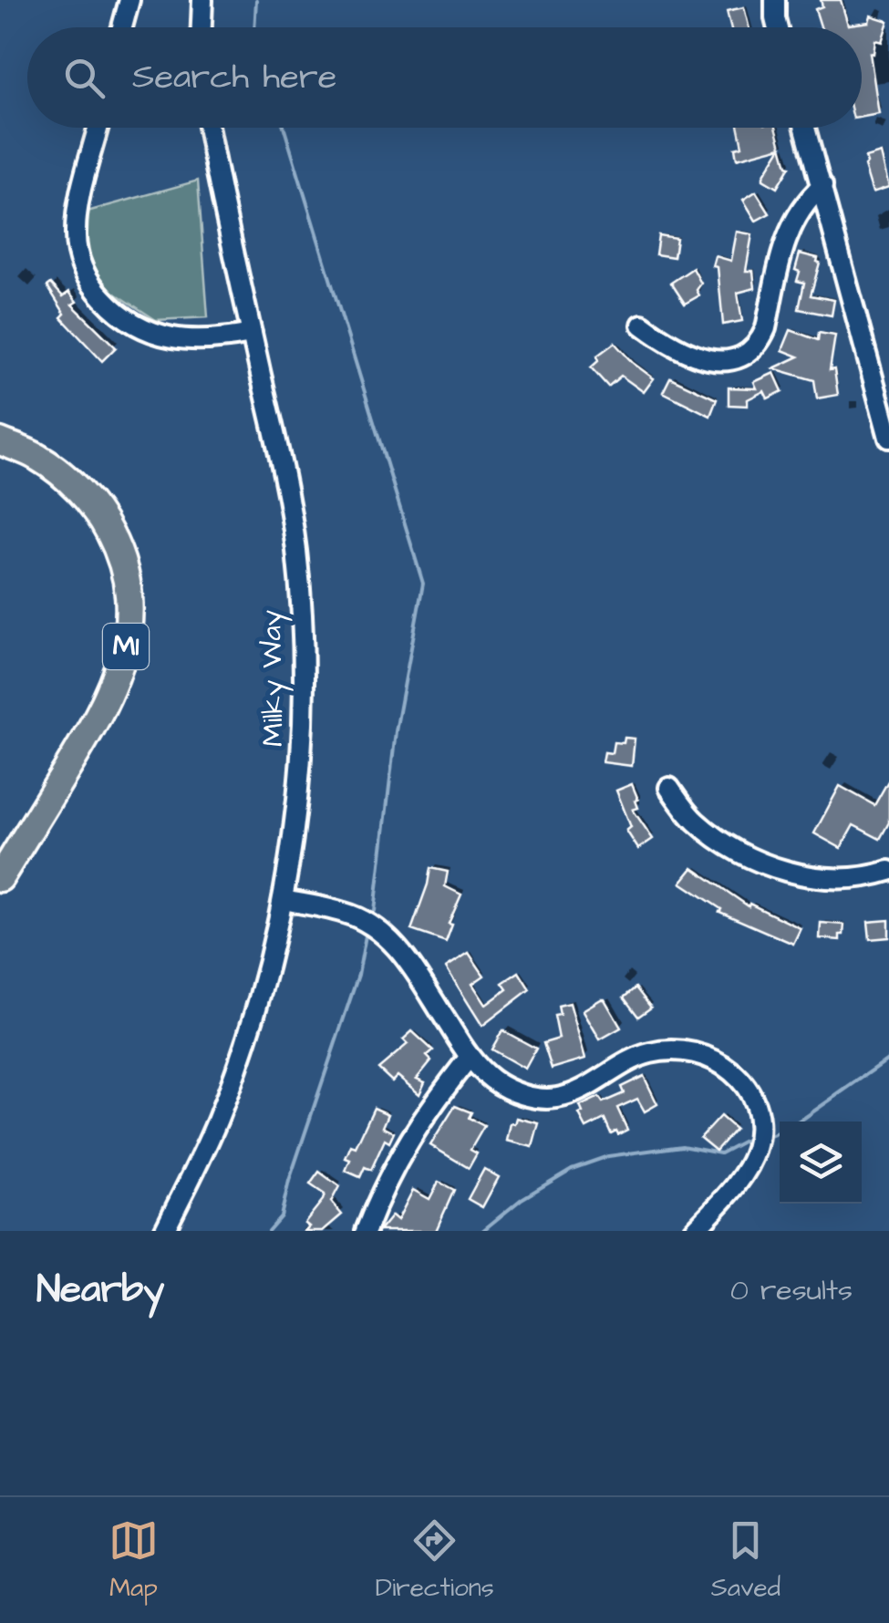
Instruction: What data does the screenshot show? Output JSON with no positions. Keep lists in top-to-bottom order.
{
  "streets": {
    "highway": ["M1"],
    "street": ["Milky Way"]
  },
  "page": {
    "search": "Search here",
    "heading": ["Nearby", "0 results"],
    "nav": ["Map", "Directions", "Saved"]
  }
}
